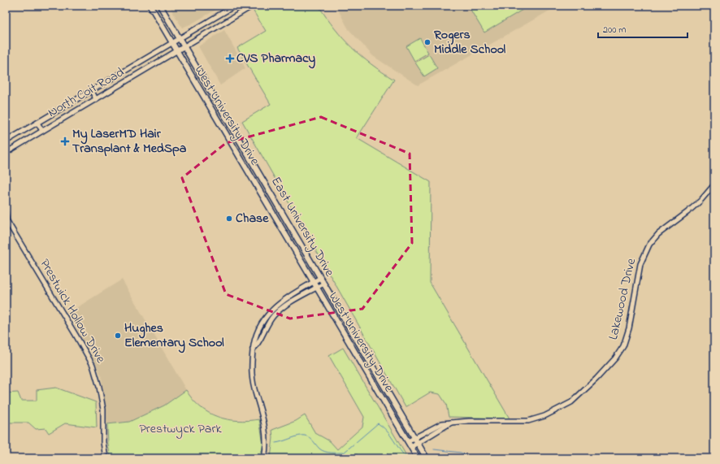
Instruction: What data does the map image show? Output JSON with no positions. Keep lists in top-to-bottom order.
{
  "streets": {
    "highway": ["West University Drive", "East University Drive"],
    "street": ["North Coit Road", "Lakewood Drive", "Prestwick Hollow Drive"]
  },
  "crossings": [
    ["North Coit Road", "West University Drive"],
    ["North Coit Road", "East University Drive"],
    ["West University Drive", "Lakewood Drive"],
    ["East University Drive", "Lakewood Drive"]
  ],
  "parks": ["Prestwyck Park"],
  "places": {
    "other": ["Rogers Middle School", "Chase", "Hughes Elementary School"],
    "health": ["CVS Pharmacy", "My LaserMD Hair Transplant & MedSpa"]
  },
  "scale_bar": "200 m"
}
